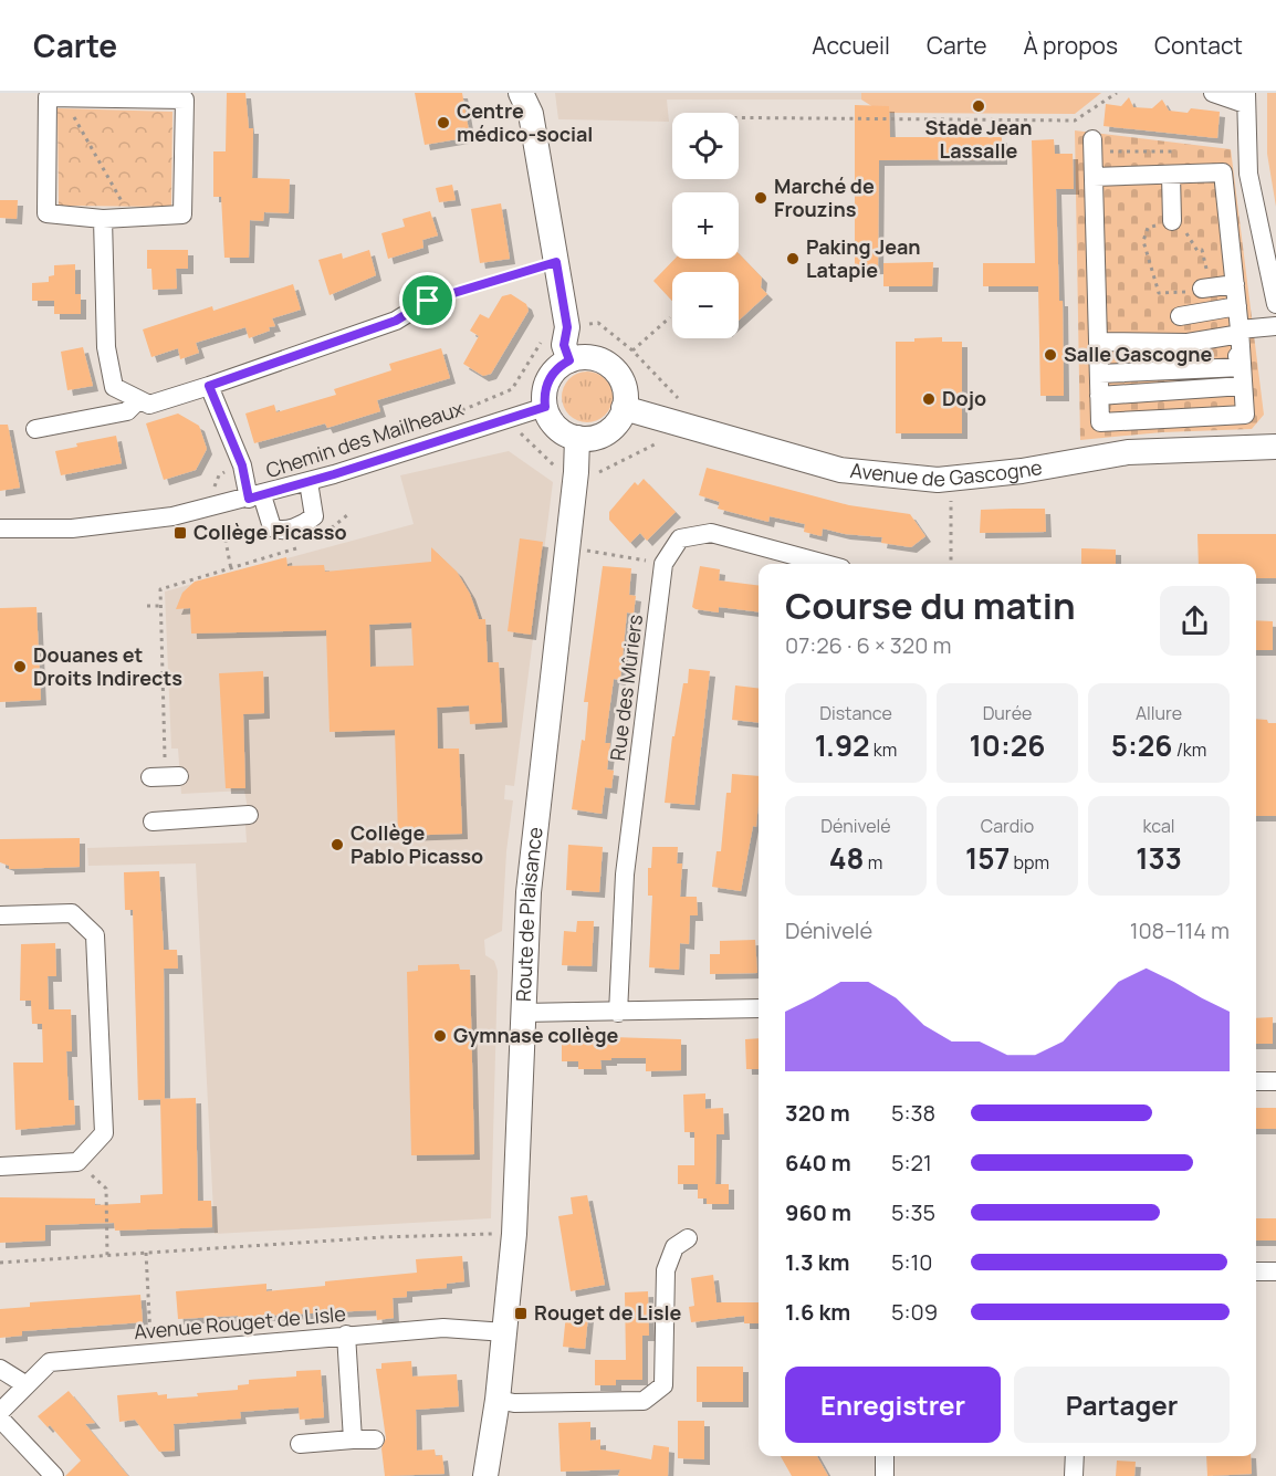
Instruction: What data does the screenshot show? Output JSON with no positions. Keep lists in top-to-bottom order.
{
  "streets": {
    "main road": ["Avenue de Gascogne", "Route de Plaisance"],
    "street": ["Chemin des Mailheaux", "Rue des Mûriers", "Avenue Rouget de Lisle"]
  },
  "crossings": [
    ["Chemin des Mailheaux", "Avenue de Gascogne"],
    ["Chemin des Mailheaux", "Route de Plaisance"],
    ["Avenue de Gascogne", "Route de Plaisance"],
    ["Route de Plaisance", "Avenue Rouget de Lisle"]
  ],
  "places": {
    "other": [
      "Stade Jean Lassalle",
      "Centre médico-social",
      "Marché de Frouzins",
      "Paking Jean Latapie",
      "Salle Gascogne",
      "Dojo",
      "Douanes et Droits Indirects",
      "Collège Pablo Picasso",
      "Gymnase collège"
    ],
    "transit": ["Collège Picasso", "Rouget de Lisle"]
  },
  "page": {
    "header": "Carte",
    "nav": [
      "Accueil",
      "Carte",
      "À propos",
      "Contact"
    ],
    "map_buttons": ["+", "−"],
    "heading": ["Course du matin", "07:26 · 6 × 320 m"],
    "stats": [
      ["Distance", "1.92 km"],
      ["Durée", "10:26"],
      ["Allure", "5:26 /km"],
      ["Dénivelé", "48 m"],
      ["Cardio", "157 bpm"],
      ["kcal", "133"]
    ],
    "chart": ["Dénivelé", "108–114 m"],
    "list": [
      {
        "name": "320 m",
        "note": "5:38"
      },
      {
        "name": "640 m",
        "note": "5:21"
      },
      {
        "name": "960 m",
        "note": "5:35"
      },
      {
        "name": "1.3 km",
        "note": "5:10"
      },
      {
        "name": "1.6 km",
        "note": "5:09"
      }
    ],
    "buttons": ["Enregistrer", "Partager"]
  }
}
